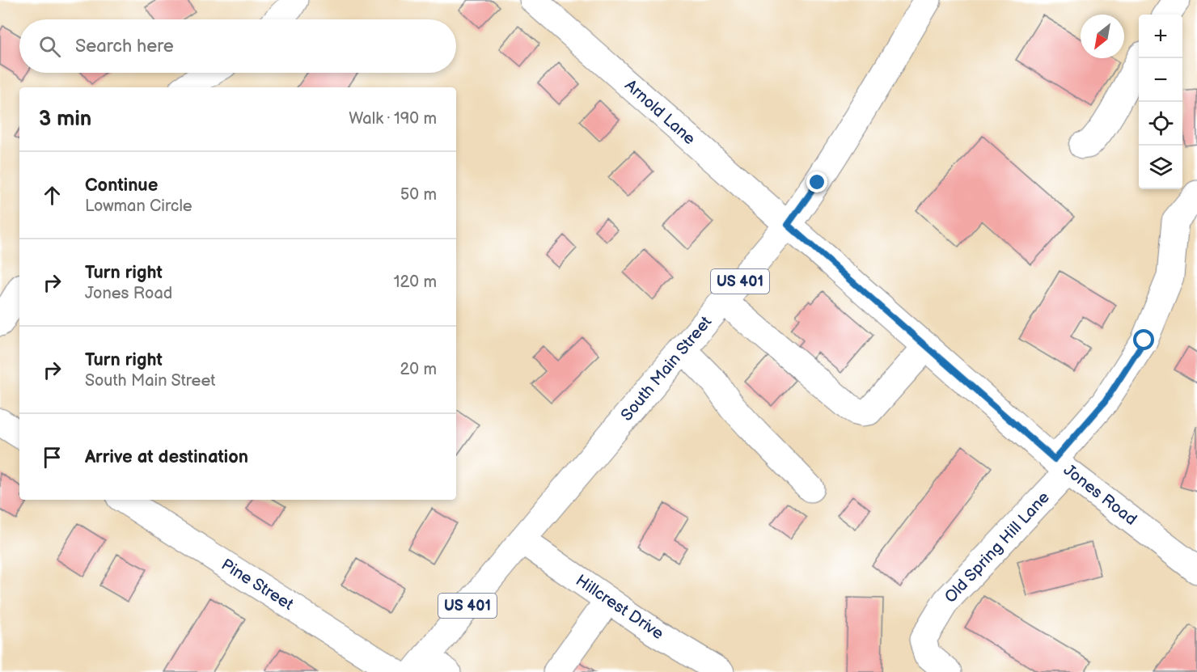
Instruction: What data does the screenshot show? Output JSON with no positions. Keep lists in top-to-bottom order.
{
  "streets": {
    "street": [
      "Arnold Lane",
      "US 401",
      "South Main Street",
      "Jones Road",
      "Old Spring Hill Lane",
      "Pine Street",
      "Hillcrest Drive"
    ]
  },
  "crossings": [
    ["Arnold Lane", "South Main Street"],
    ["Arnold Lane", "Jones Road"],
    ["South Main Street", "Jones Road"],
    ["South Main Street", "Hillcrest Drive"],
    ["Jones Road", "Old Spring Hill Lane"]
  ],
  "north": "bottom left",
  "page": {
    "map_buttons": ["+", "−"],
    "search": "Search here",
    "heading": ["3 min", "Walk · 190 m"],
    "list": [
      ["Continue", "Lowman Circle", "50 m"],
      ["Turn right", "Jones Road", "120 m"],
      ["Turn right", "South Main Street", "20 m"],
      "Arrive at destination"
    ]
  }
}
